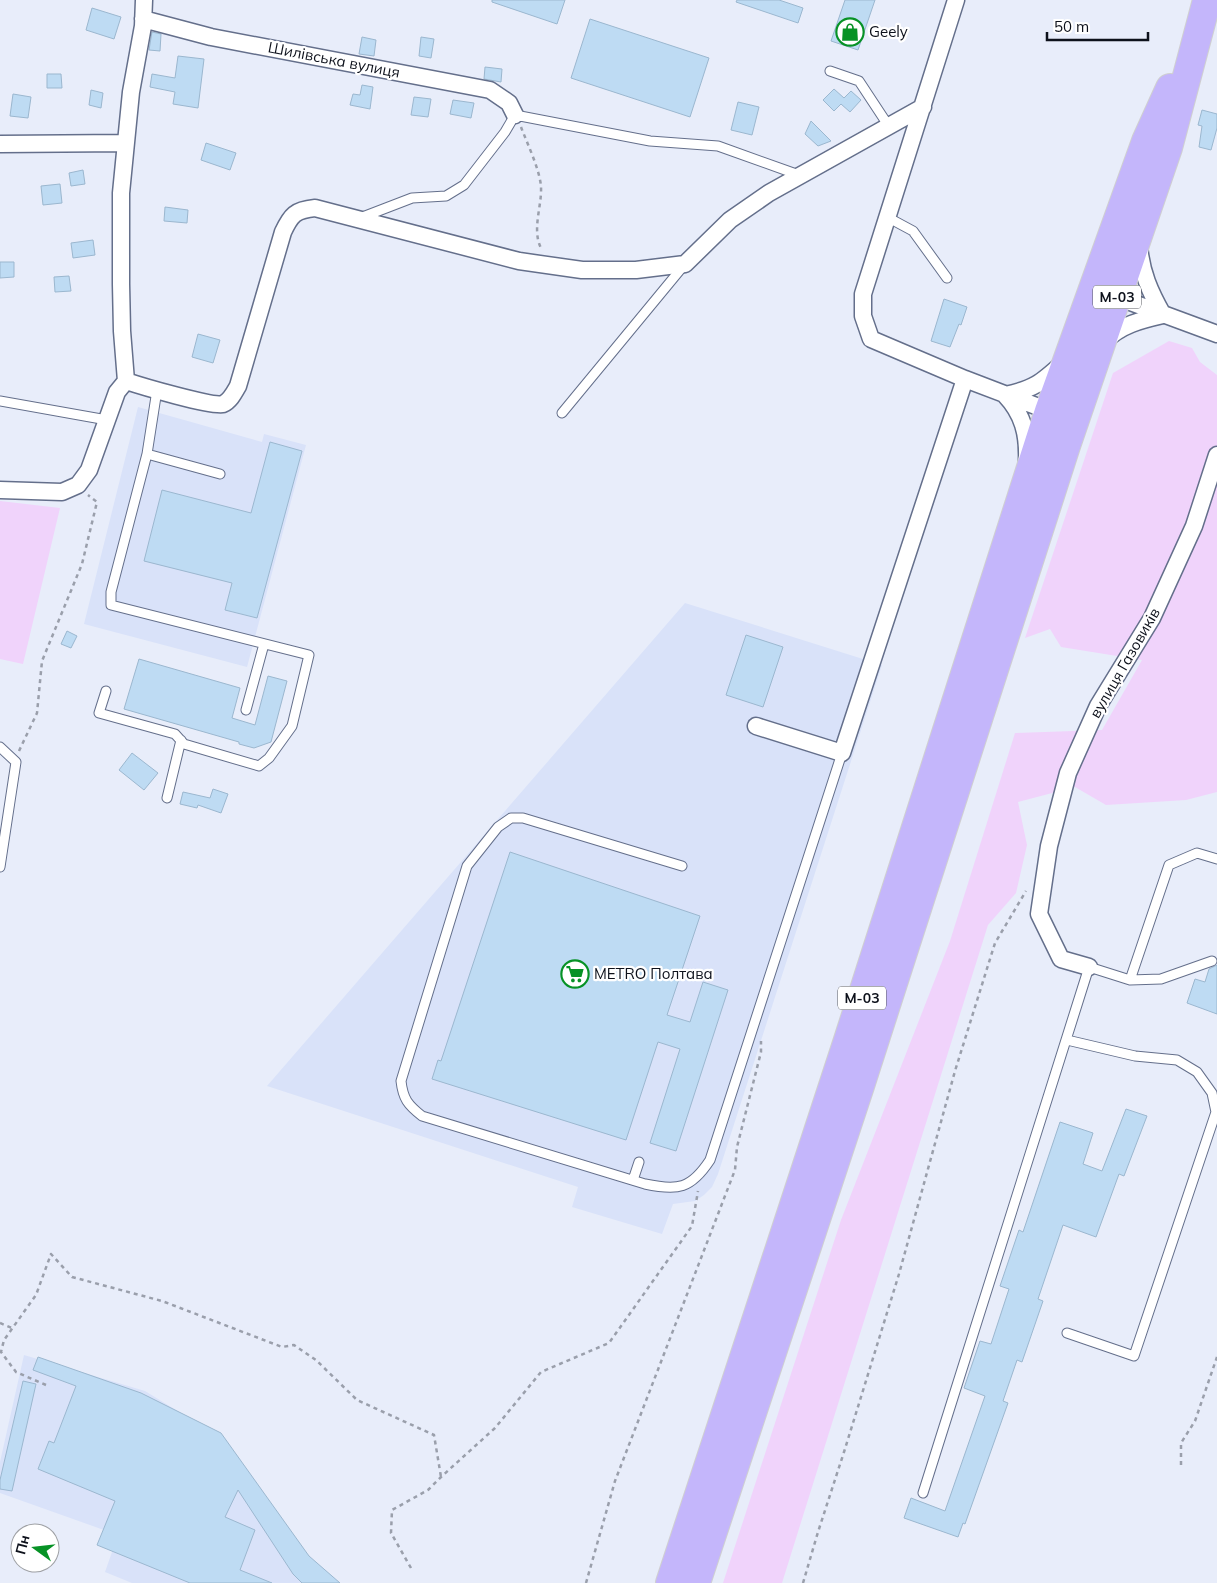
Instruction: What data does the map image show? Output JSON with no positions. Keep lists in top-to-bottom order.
{
  "streets": {
    "highway": ["М-03"],
    "street": ["Шилівська вулиця", "вулиця Газовиків"]
  },
  "places": {
    "shop": ["Geely"],
    "supermarket": ["METRO Полтава"]
  },
  "scale_bar": "50 m",
  "north": "left"
}
